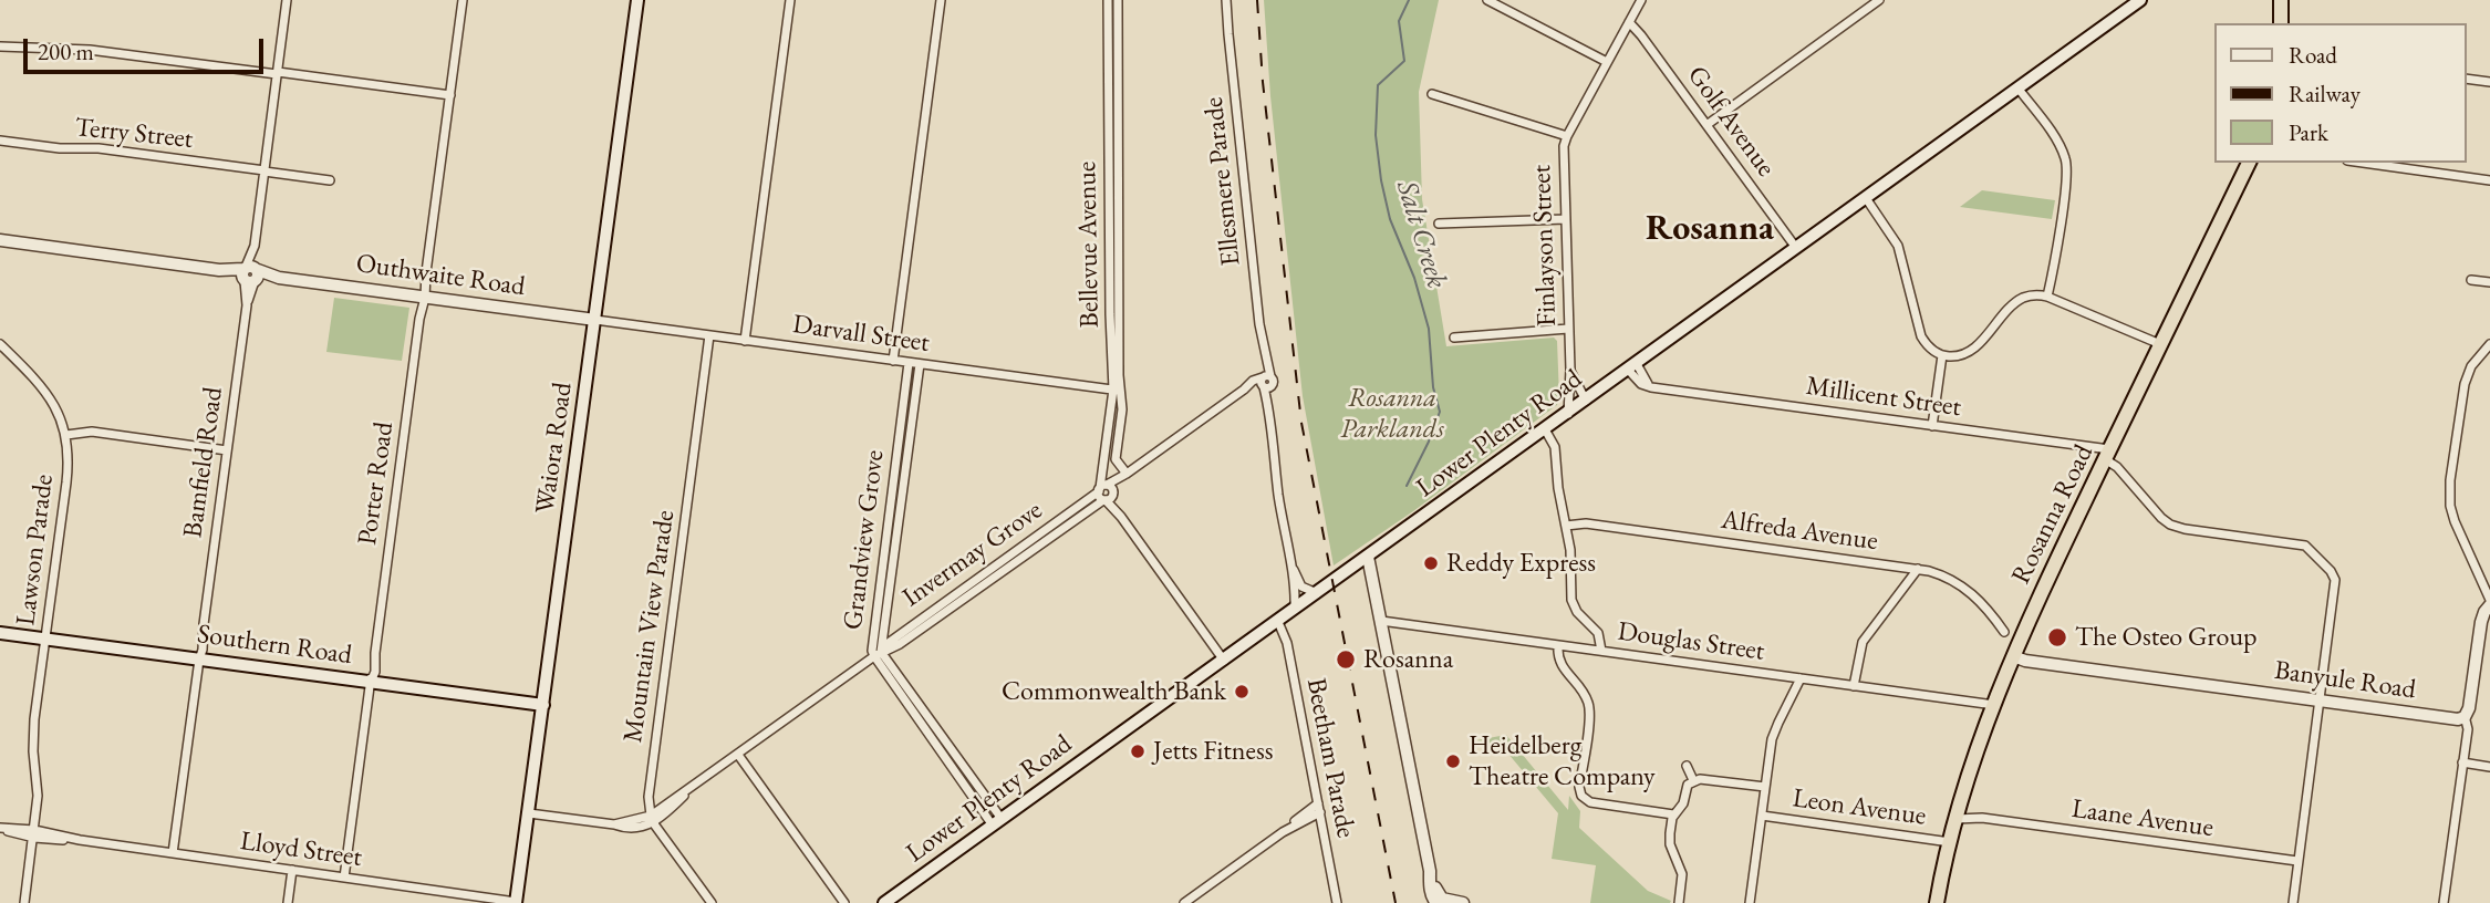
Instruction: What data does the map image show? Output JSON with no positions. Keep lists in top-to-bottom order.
{
  "streets": {
    "highway": ["Rosanna Road"],
    "main road": ["Lower Plenty Road", "Waiora Road", "Southern Road"],
    "street": [
      "Golf Avenue",
      "Terry Street",
      "Ellesmere Parade",
      "Bellevue Avenue",
      "Finlayson Street",
      "Outhwaite Road",
      "Darvall Street",
      "Millicent Street",
      "Bamfield Road",
      "Porter Road",
      "Alfreda Avenue",
      "Grandview Grove",
      "Lawson Parade",
      "Invermay Grove",
      "Mountain View Parade",
      "Douglas Street",
      "Banyule Road",
      "Beetham Parade",
      "Leon Avenue",
      "Laane Avenue",
      "Lloyd Street"
    ]
  },
  "crossings": [
    ["Golf Avenue", "Finlayson Street"],
    ["Golf Avenue", "Lower Plenty Road"],
    ["Terry Street", "Bamfield Road"],
    ["Ellesmere Parade", "Lower Plenty Road"],
    ["Ellesmere Parade", "Invermay Grove"],
    ["Bellevue Avenue", "Darvall Street"],
    ["Bellevue Avenue", "Lower Plenty Road"],
    ["Bellevue Avenue", "Invermay Grove"],
    ["Finlayson Street", "Lower Plenty Road"],
    ["Outhwaite Road", "Darvall Street"],
    ["Outhwaite Road", "Waiora Road"],
    ["Outhwaite Road", "Bamfield Road"],
    ["Outhwaite Road", "Porter Road"],
    ["Darvall Street", "Waiora Road"],
    ["Darvall Street", "Grandview Grove"],
    ["Darvall Street", "Mountain View Parade"],
    ["Millicent Street", "Lower Plenty Road"],
    ["Millicent Street", "Rosanna Road"],
    ["Lower Plenty Road", "Grandview Grove"],
    ["Lower Plenty Road", "Beetham Parade"],
    ["Waiora Road", "Invermay Grove"],
    ["Waiora Road", "Southern Road"],
    ["Waiora Road", "Lloyd Street"],
    ["Bamfield Road", "Southern Road"],
    ["Bamfield Road", "Lloyd Street"],
    ["Porter Road", "Southern Road"],
    ["Porter Road", "Lloyd Street"],
    ["Rosanna Road", "Douglas Street"],
    ["Rosanna Road", "Banyule Road"],
    ["Rosanna Road", "Leon Avenue"],
    ["Rosanna Road", "Laane Avenue"],
    ["Grandview Grove", "Invermay Grove"],
    ["Lawson Parade", "Southern Road"],
    ["Lawson Parade", "Lloyd Street"],
    ["Invermay Grove", "Mountain View Parade"]
  ],
  "districts": ["Rosanna"],
  "water": ["Salt Creek"],
  "parks": ["Rosanna Parklands"],
  "places": [
    "Reddy Express",
    "The Osteo Group",
    "Rosanna",
    "Commonwealth Bank",
    "Jetts Fitness",
    "Heidelberg Theatre Company"
  ],
  "legend": ["Road", "Railway", "Park"],
  "scale_bar": "200 m"
}
